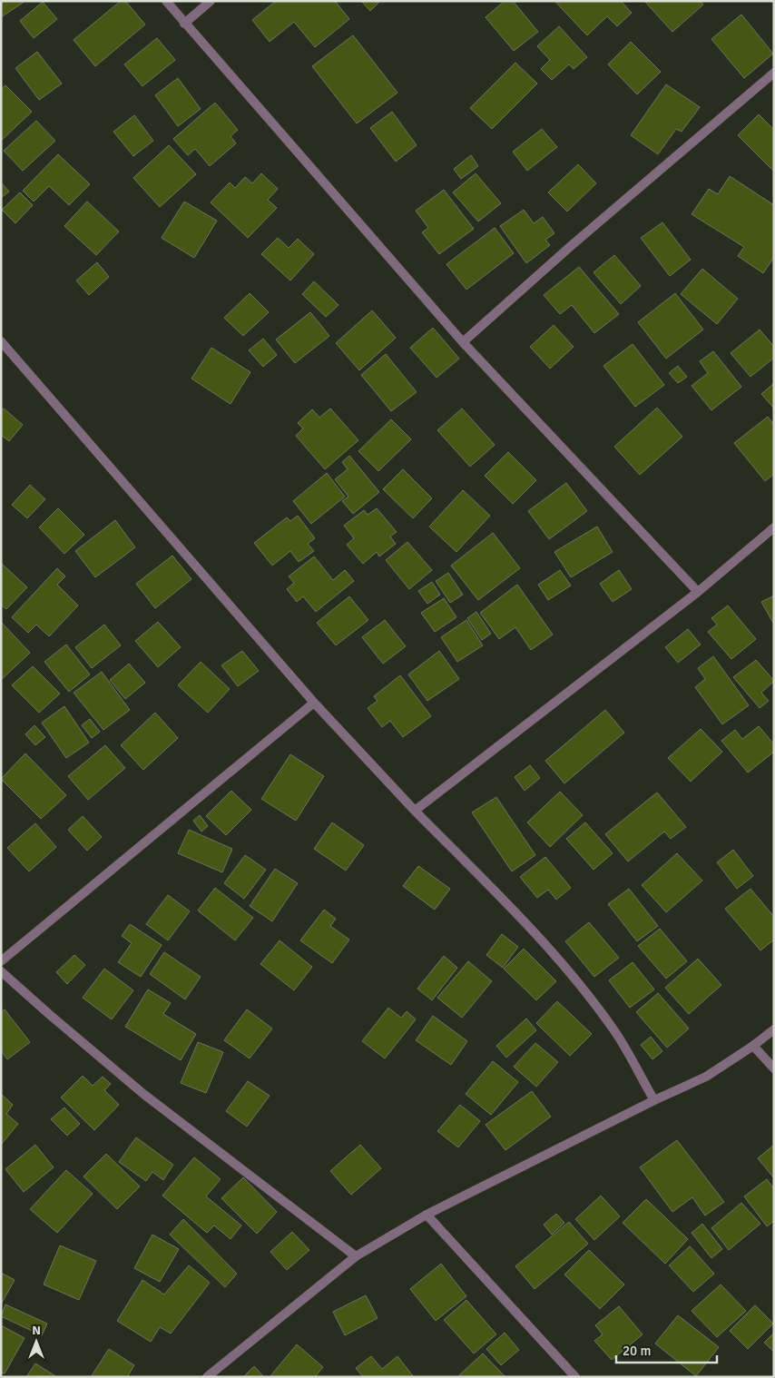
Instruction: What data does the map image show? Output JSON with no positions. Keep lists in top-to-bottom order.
{
  "scale_bar": "20 m",
  "north": "top"
}
